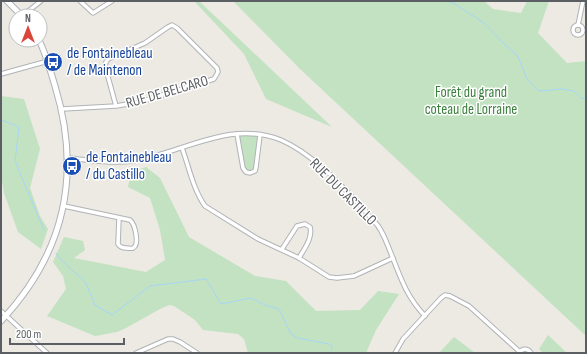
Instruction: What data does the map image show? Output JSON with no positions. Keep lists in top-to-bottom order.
{
  "streets": {
    "street": ["RUE DE BELCARO", "RUE DU CASTILLO"]
  },
  "parks": ["Forêt du grand coteau de Lorraine"],
  "places": {
    "bus stop": ["de Fontainebleau / de Maintenon", "de Fontainebleau / du Castillo"]
  },
  "scale_bar": "200 m",
  "north": "top"
}
